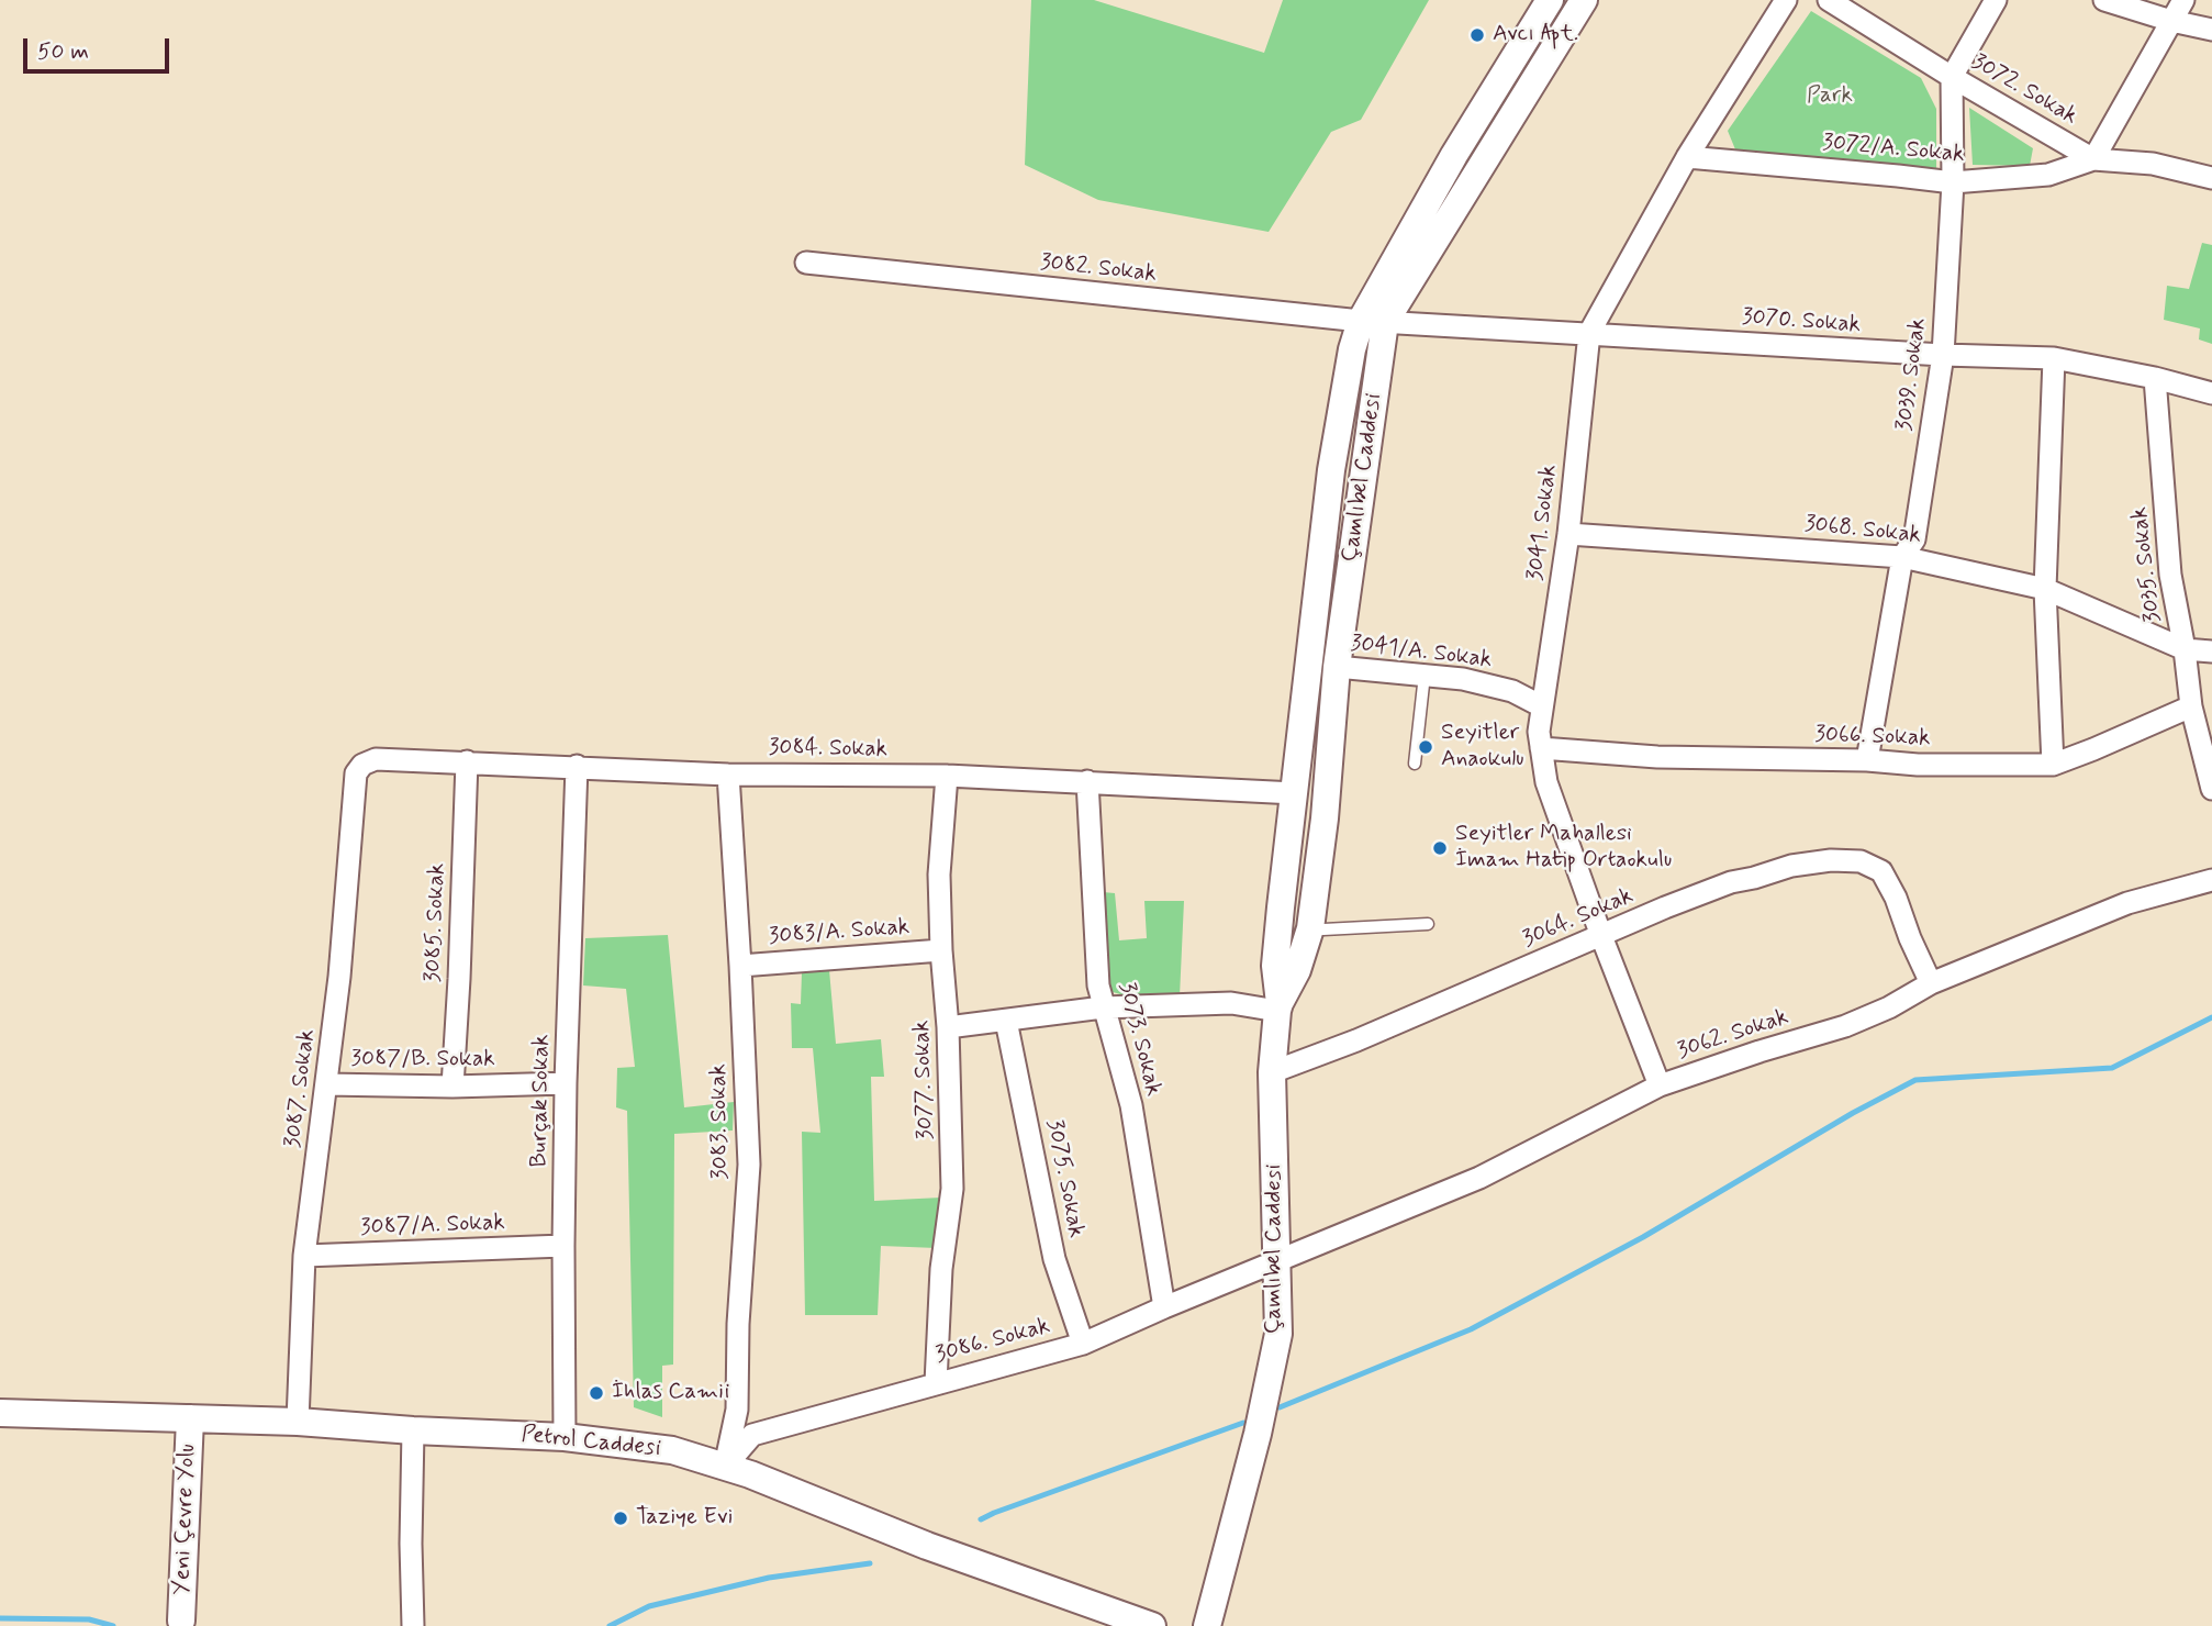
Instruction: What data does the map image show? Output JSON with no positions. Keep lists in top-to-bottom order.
{
  "streets": {
    "street": [
      "3072. Sokak",
      "3072/A. Sokak",
      "3082. Sokak",
      "3070. Sokak",
      "3039. Sokak",
      "Çamlıbel Caddesi",
      "3041. Sokak",
      "3068. Sokak",
      "3035. Sokak",
      "3041/A. Sokak",
      "3066. Sokak",
      "3084. Sokak",
      "3064. Sokak",
      "3085. Sokak",
      "3083/A. Sokak",
      "3062. Sokak",
      "3073. Sokak",
      "3087/B. Sokak",
      "3077. Sokak",
      "3087. Sokak",
      "Burçak Sokak",
      "3083. Sokak",
      "3075. Sokak",
      "3087/A. Sokak",
      "3086. Sokak",
      "Petrol Caddesi",
      "Yeni Çevre Yolu"
    ]
  },
  "crossings": [
    ["3072. Sokak", "3072/A. Sokak"],
    ["3072. Sokak", "3039. Sokak"],
    ["3072/A. Sokak", "3039. Sokak"],
    ["3072/A. Sokak", "3041. Sokak"],
    ["3082. Sokak", "3070. Sokak"],
    ["3082. Sokak", "Çamlıbel Caddesi"],
    ["3070. Sokak", "3039. Sokak"],
    ["3070. Sokak", "Çamlıbel Caddesi"],
    ["3070. Sokak", "3041. Sokak"],
    ["3070. Sokak", "3035. Sokak"],
    ["3039. Sokak", "3068. Sokak"],
    ["3039. Sokak", "3066. Sokak"],
    ["Çamlıbel Caddesi", "3041/A. Sokak"],
    ["Çamlıbel Caddesi", "3084. Sokak"],
    ["Çamlıbel Caddesi", "3064. Sokak"],
    ["Çamlıbel Caddesi", "3062. Sokak"],
    ["Çamlıbel Caddesi", "3086. Sokak"],
    ["3041. Sokak", "3068. Sokak"],
    ["3041. Sokak", "3041/A. Sokak"],
    ["3041. Sokak", "3066. Sokak"],
    ["3041. Sokak", "3064. Sokak"],
    ["3041. Sokak", "3062. Sokak"],
    ["3068. Sokak", "3035. Sokak"],
    ["3035. Sokak", "3066. Sokak"],
    ["3084. Sokak", "3085. Sokak"],
    ["3084. Sokak", "3073. Sokak"],
    ["3084. Sokak", "3077. Sokak"],
    ["3084. Sokak", "3087. Sokak"],
    ["3084. Sokak", "Burçak Sokak"],
    ["3084. Sokak", "3083. Sokak"],
    ["3064. Sokak", "3062. Sokak"],
    ["3085. Sokak", "3087/B. Sokak"],
    ["3083/A. Sokak", "3077. Sokak"],
    ["3083/A. Sokak", "3083. Sokak"],
    ["3062. Sokak", "3086. Sokak"],
    ["3073. Sokak", "3086. Sokak"],
    ["3087/B. Sokak", "3087. Sokak"],
    ["3087/B. Sokak", "Burçak Sokak"],
    ["3077. Sokak", "3086. Sokak"],
    ["3087. Sokak", "3087/A. Sokak"],
    ["3087. Sokak", "Petrol Caddesi"],
    ["Burçak Sokak", "3087/A. Sokak"],
    ["Burçak Sokak", "Petrol Caddesi"],
    ["3083. Sokak", "3086. Sokak"],
    ["3083. Sokak", "Petrol Caddesi"],
    ["3075. Sokak", "3086. Sokak"],
    ["3086. Sokak", "Petrol Caddesi"],
    ["Petrol Caddesi", "Yeni Çevre Yolu"]
  ],
  "parks": ["Park"],
  "places": [
    "Avcı Apt.",
    "Seyitler Anaokulu",
    "Seyitler Mahallesi İmam Hatip Ortaokulu",
    "İhlas Camii",
    "Taziye Evi"
  ],
  "scale_bar": "50 m"
}
